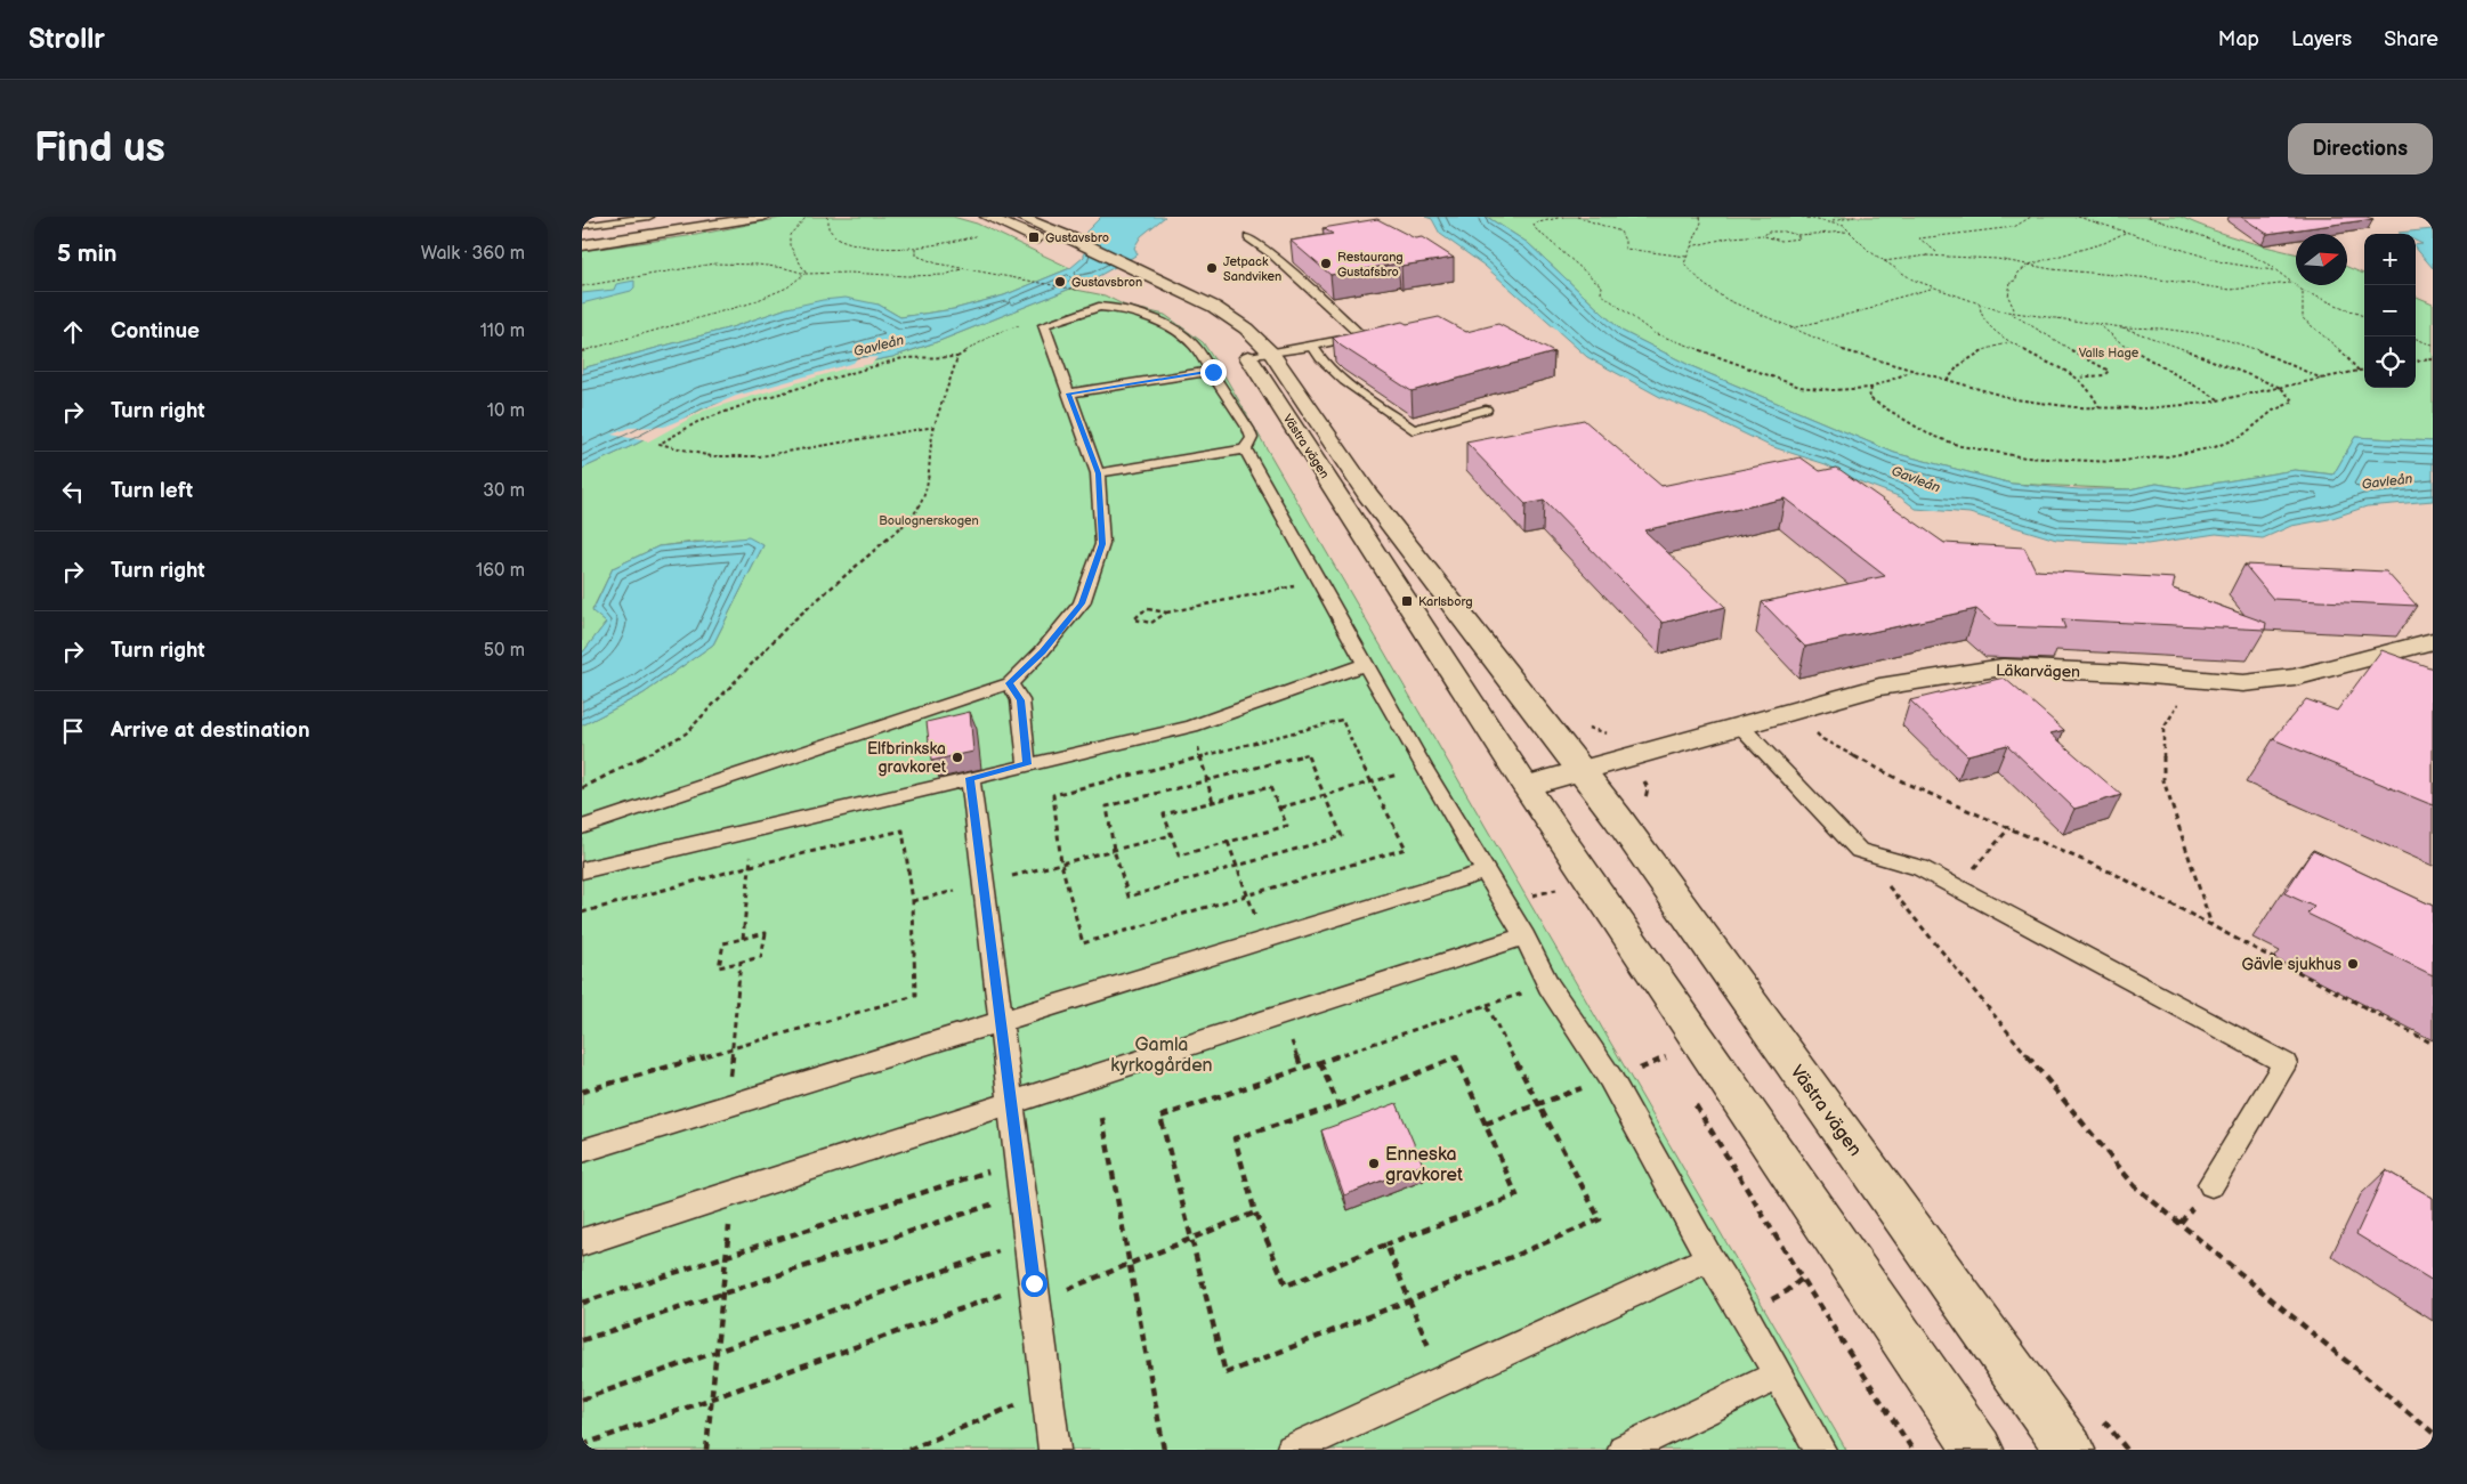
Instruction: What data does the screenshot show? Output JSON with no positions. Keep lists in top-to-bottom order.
{
  "streets": {
    "main road": ["Västra vägen", "Läkarvägen"]
  },
  "crossings": [
    ["Västra vägen", "Läkarvägen"]
  ],
  "water": ["Gavleån"],
  "parks": ["Valls Hage", "Boulognerskogen", "Gamla kyrkogården"],
  "places": {
    "transit": ["Gustavsbro", "Karlsborg"],
    "other": [
      "Restaurang Gustafsbro",
      "Jetpack Sandviken",
      "Gustavsbron",
      "Elfbrinkska gravkoret",
      "Gävle sjukhus",
      "Enneska gravkoret"
    ]
  },
  "north": "right",
  "page": {
    "header": "Strollr",
    "nav": ["Map", "Layers", "Share"],
    "buttons": "Directions",
    "title": "Find us",
    "heading": ["5 min", "Walk · 360 m"],
    "map_buttons": ["+", "−"],
    "list": [
      ["Continue", "110 m"],
      ["Turn right", "10 m"],
      ["Turn left", "30 m"],
      ["Turn right", "160 m"],
      ["Turn right", "50 m"],
      "Arrive at destination"
    ]
  }
}
